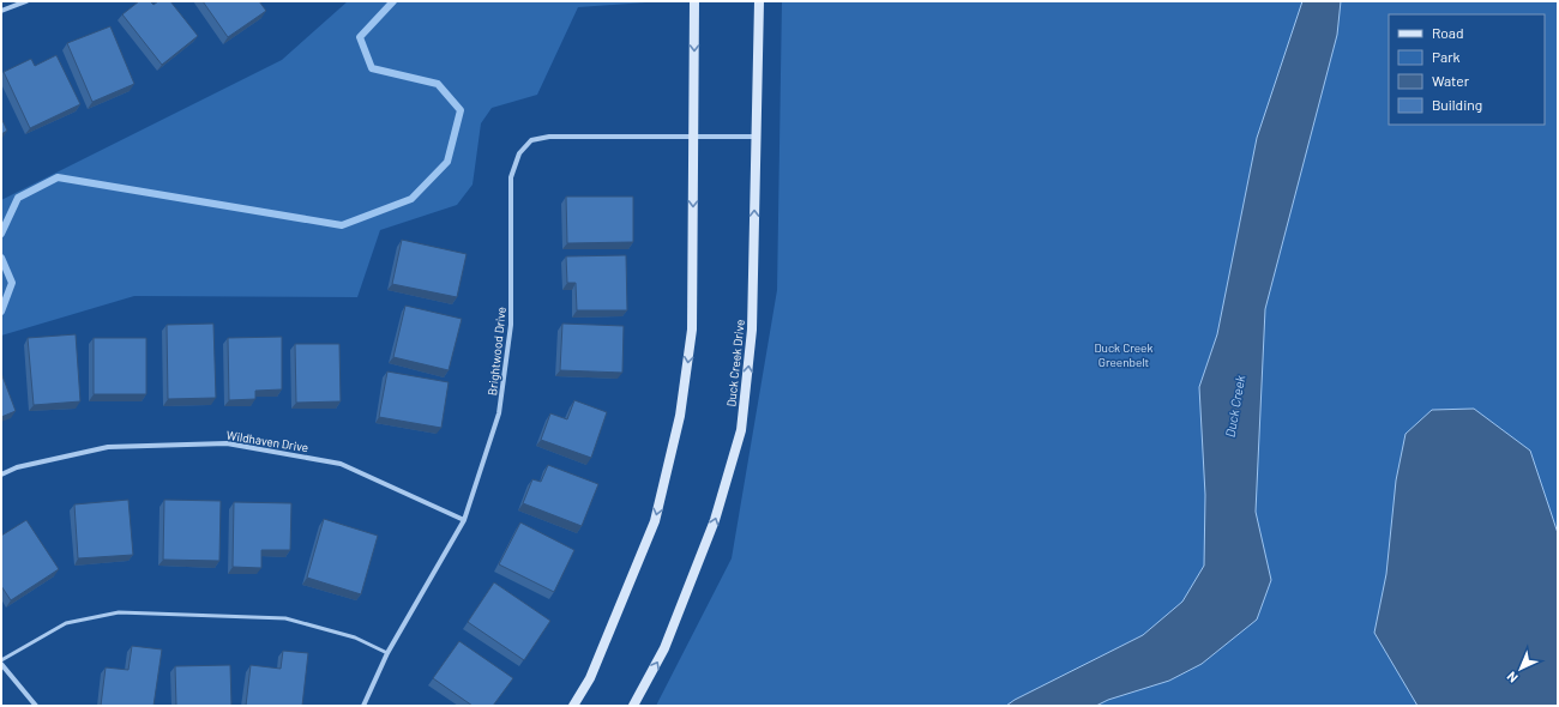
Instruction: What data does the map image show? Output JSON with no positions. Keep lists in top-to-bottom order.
{
  "streets": {
    "main road": ["Duck Creek Drive"],
    "street": ["Brightwood Drive", "Wildhaven Drive"]
  },
  "crossings": [
    ["Brightwood Drive", "Duck Creek Drive"],
    ["Brightwood Drive", "Wildhaven Drive"]
  ],
  "water": ["Duck Creek"],
  "parks": ["Duck Creek Greenbelt"],
  "legend": [
    "Road",
    "Park",
    "Water",
    "Building"
  ],
  "north": "bottom left"
}
